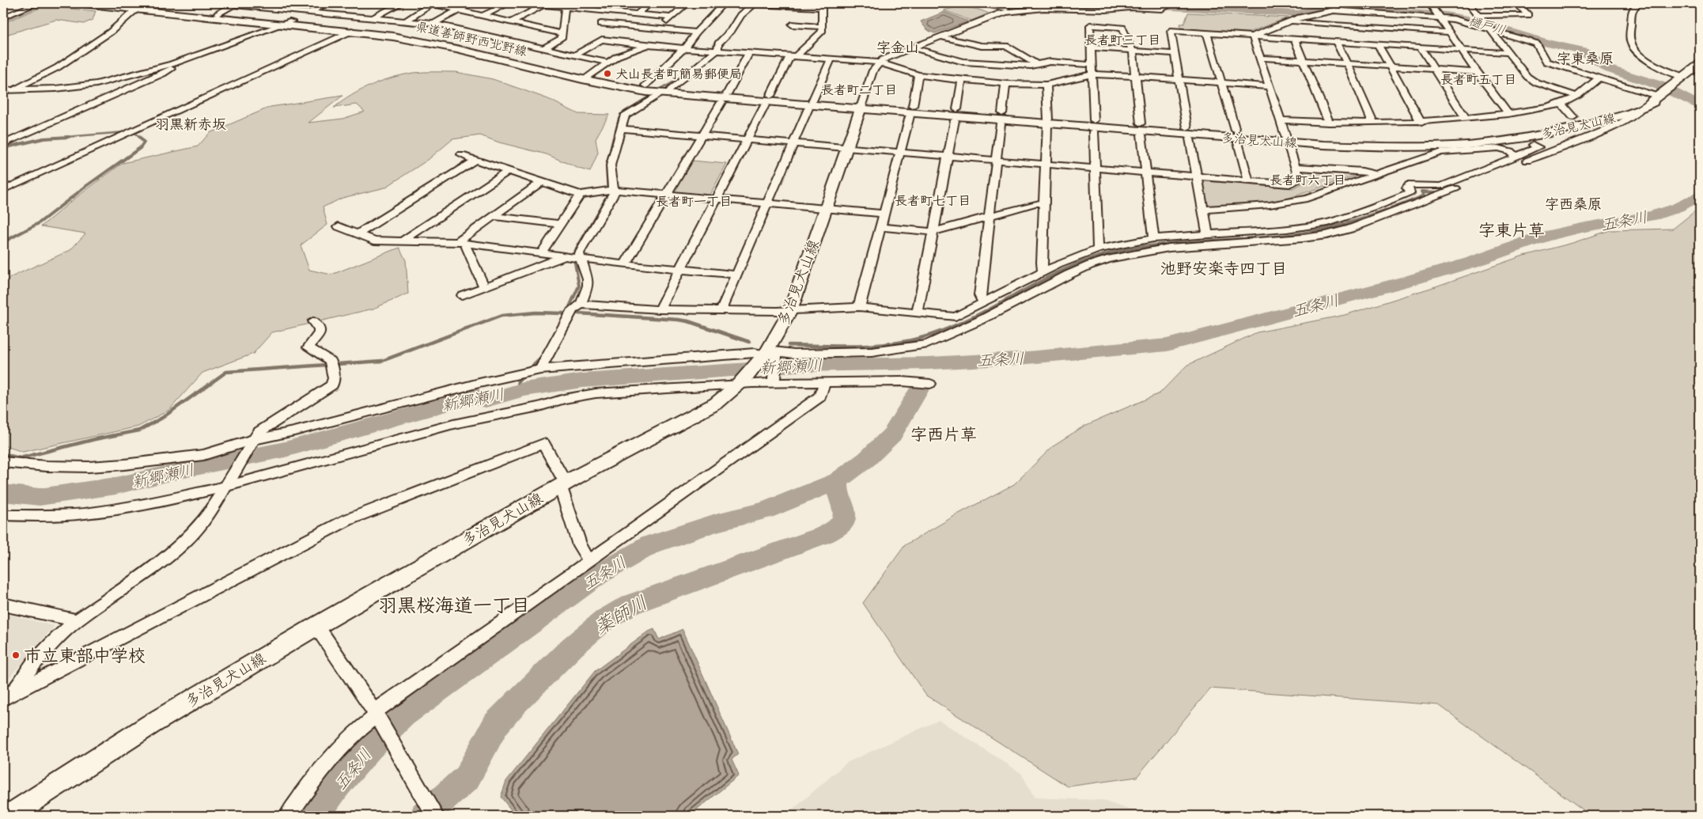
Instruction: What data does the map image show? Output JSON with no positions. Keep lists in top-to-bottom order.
{
  "streets": {
    "main road": ["県道善師野西北野線", "多治見犬山線"]
  },
  "crossings": [
    ["県道善師野西北野線", "多治見犬山線"]
  ],
  "districts": [
    "長者町三丁目",
    "字金山",
    "字東桑原",
    "長者町五丁目",
    "長者町二丁目",
    "羽黒新赤坂",
    "長者町六丁目",
    "長者町七丁目",
    "長者町一丁目",
    "字西桑原",
    "字東片草",
    "池野安楽寺四丁目",
    "字西片草",
    "羽黒桜海道一丁目"
  ],
  "water": [
    "樋戸川",
    "五条川",
    "新郷瀬川",
    "薬師川"
  ],
  "places": ["犬山長者町簡易郵便局", "市立東部中学校"]
}
